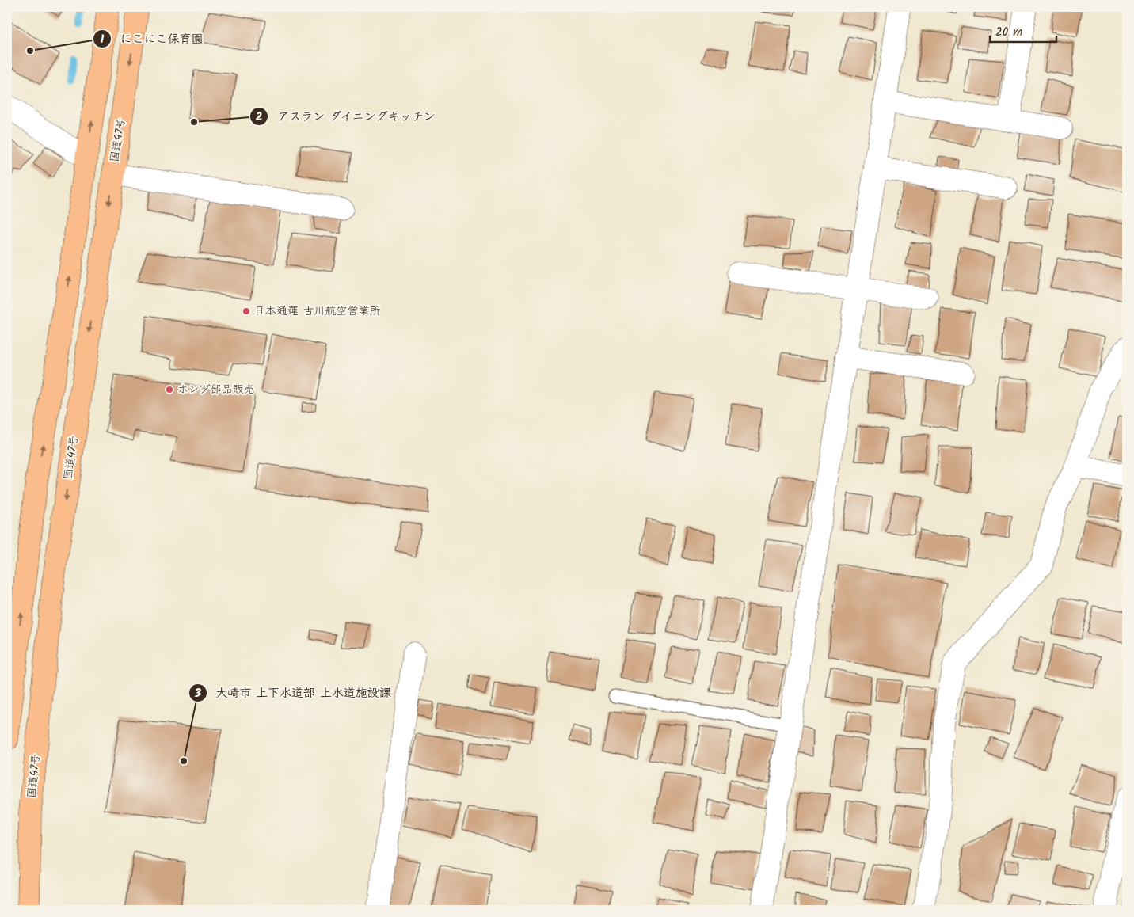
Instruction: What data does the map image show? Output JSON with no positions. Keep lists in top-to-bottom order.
{
  "streets": {
    "highway": ["国道47号"]
  },
  "places": [
    "にこにこ保育園",
    "アスラン ダイニングキッチン",
    "日本通運 古川航空営業所",
    "ホンダ部品販売",
    "大崎市 上下水道部 上水道施設課"
  ],
  "scale_bar": "20 m"
}
